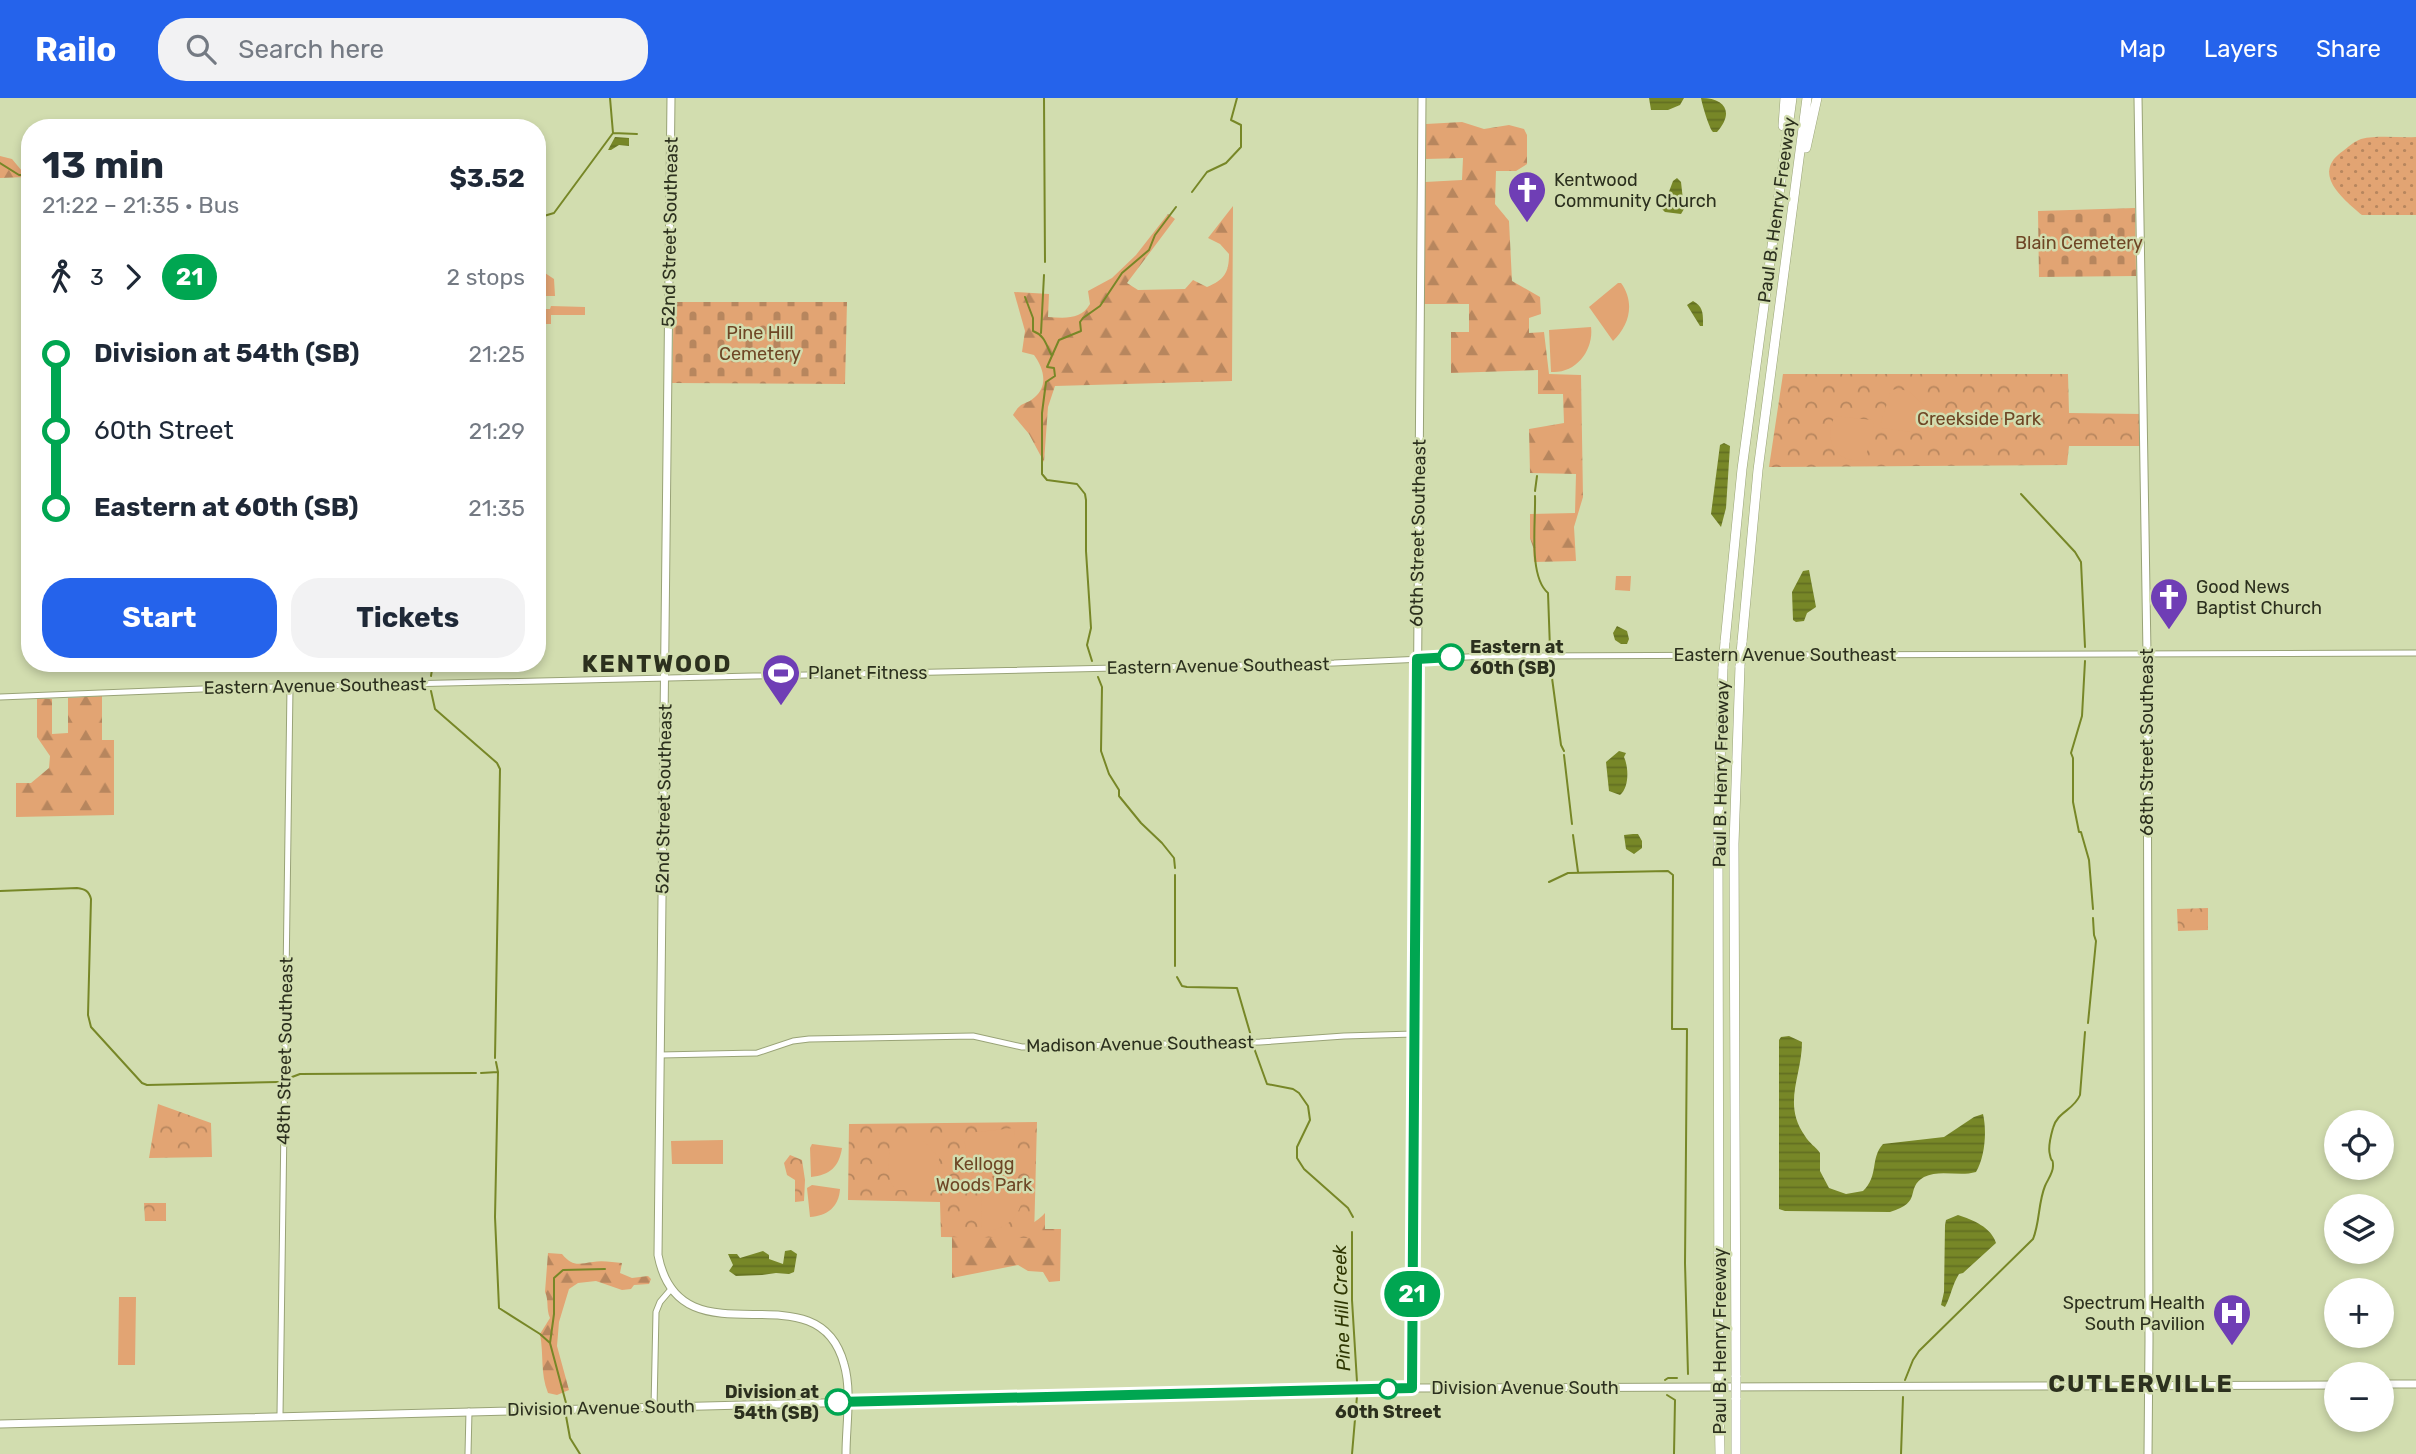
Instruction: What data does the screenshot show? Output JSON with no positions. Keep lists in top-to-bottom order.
{
  "streets": {
    "highway": ["Paul B. Henry Freeway"],
    "main road": [
      "52nd Street Southeast",
      "60th Street Southeast",
      "68th Street Southeast",
      "Division Avenue South"
    ],
    "street": ["Eastern Avenue Southeast", "Madison Avenue Southeast", "48th Street Southeast"]
  },
  "crossings": [
    ["52nd Street Southeast", "Eastern Avenue Southeast"],
    ["52nd Street Southeast", "Madison Avenue Southeast"],
    ["60th Street Southeast", "Eastern Avenue Southeast"],
    ["60th Street Southeast", "Madison Avenue Southeast"],
    ["60th Street Southeast", "Division Avenue South"],
    ["Eastern Avenue Southeast", "68th Street Southeast"],
    ["Eastern Avenue Southeast", "48th Street Southeast"],
    ["68th Street Southeast", "Division Avenue South"],
    ["48th Street Southeast", "Division Avenue South"]
  ],
  "districts": ["KENTWOOD", "CUTLERVILLE"],
  "water": ["Pine Hill Creek"],
  "parks": [
    "Blain Cemetery",
    "Pine Hill Cemetery",
    "Creekside Park",
    "Kellogg Woods Park"
  ],
  "places": {
    "church": ["Kentwood Community Church", "Good News Baptist Church"],
    "other": ["Eastern at 60th (SB)", "60th Street", "Division at 54th (SB)"],
    "sports": ["Planet Fitness"],
    "hospital": ["Spectrum Health South Pavilion"]
  },
  "lines": ["bus line 21"],
  "page": {
    "header": "Railo",
    "search": "Search here",
    "nav": ["Map", "Layers", "Share"],
    "on_map": "21",
    "heading": ["13 min", "21:22 – 21:35 · Bus", "$3.52"],
    "legs": ["3", "21", "2 stops"],
    "list": [
      {
        "name": "Division at 54th (SB)",
        "value": "21:25"
      },
      {
        "name": "60th Street",
        "value": "21:29"
      },
      {
        "name": "Eastern at 60th (SB)",
        "value": "21:35"
      }
    ],
    "buttons": ["Start", "Tickets"],
    "map_buttons": ["+", "−"]
  }
}
